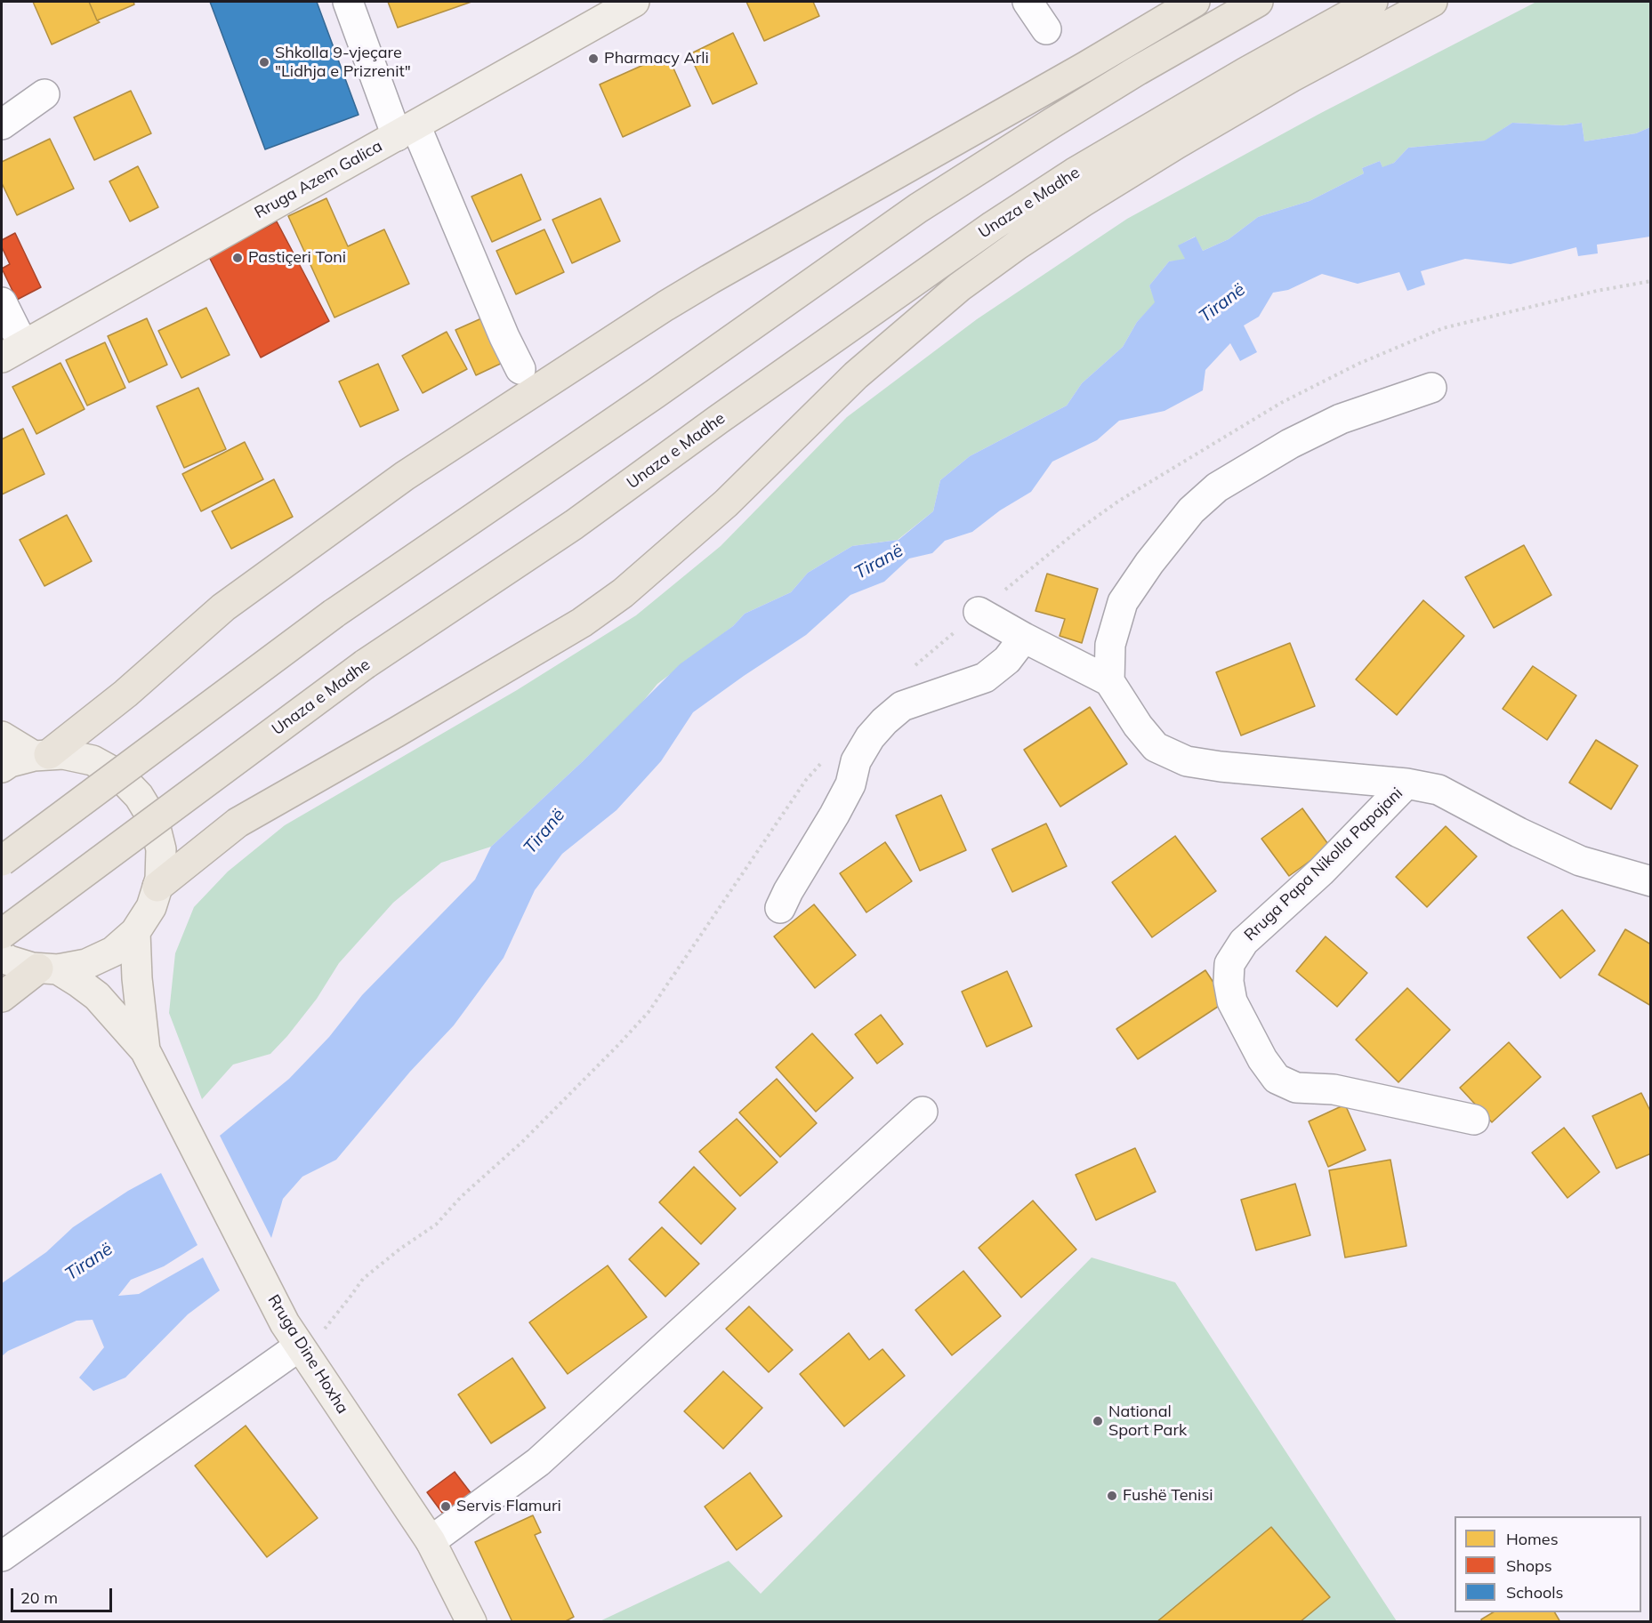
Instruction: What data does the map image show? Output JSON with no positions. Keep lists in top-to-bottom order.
{
  "streets": {
    "highway": ["Unaza e Madhe"],
    "main road": ["Rruga Azem Galica", "Rruga Dine Hoxha"],
    "street": ["Rruga Papa Nikolla Papajani"]
  },
  "water": ["Tiranë"],
  "places": [
    "Pharmacy Arli",
    "Shkolla 9-vjeçare \"Lidhja e Prizrenit\"",
    "Pastiçeri Toni",
    "National Sport Park",
    "Fushë Tenisi",
    "Servis Flamuri"
  ],
  "legend": ["Homes", "Shops", "Schools"],
  "scale_bar": "20 m"
}
